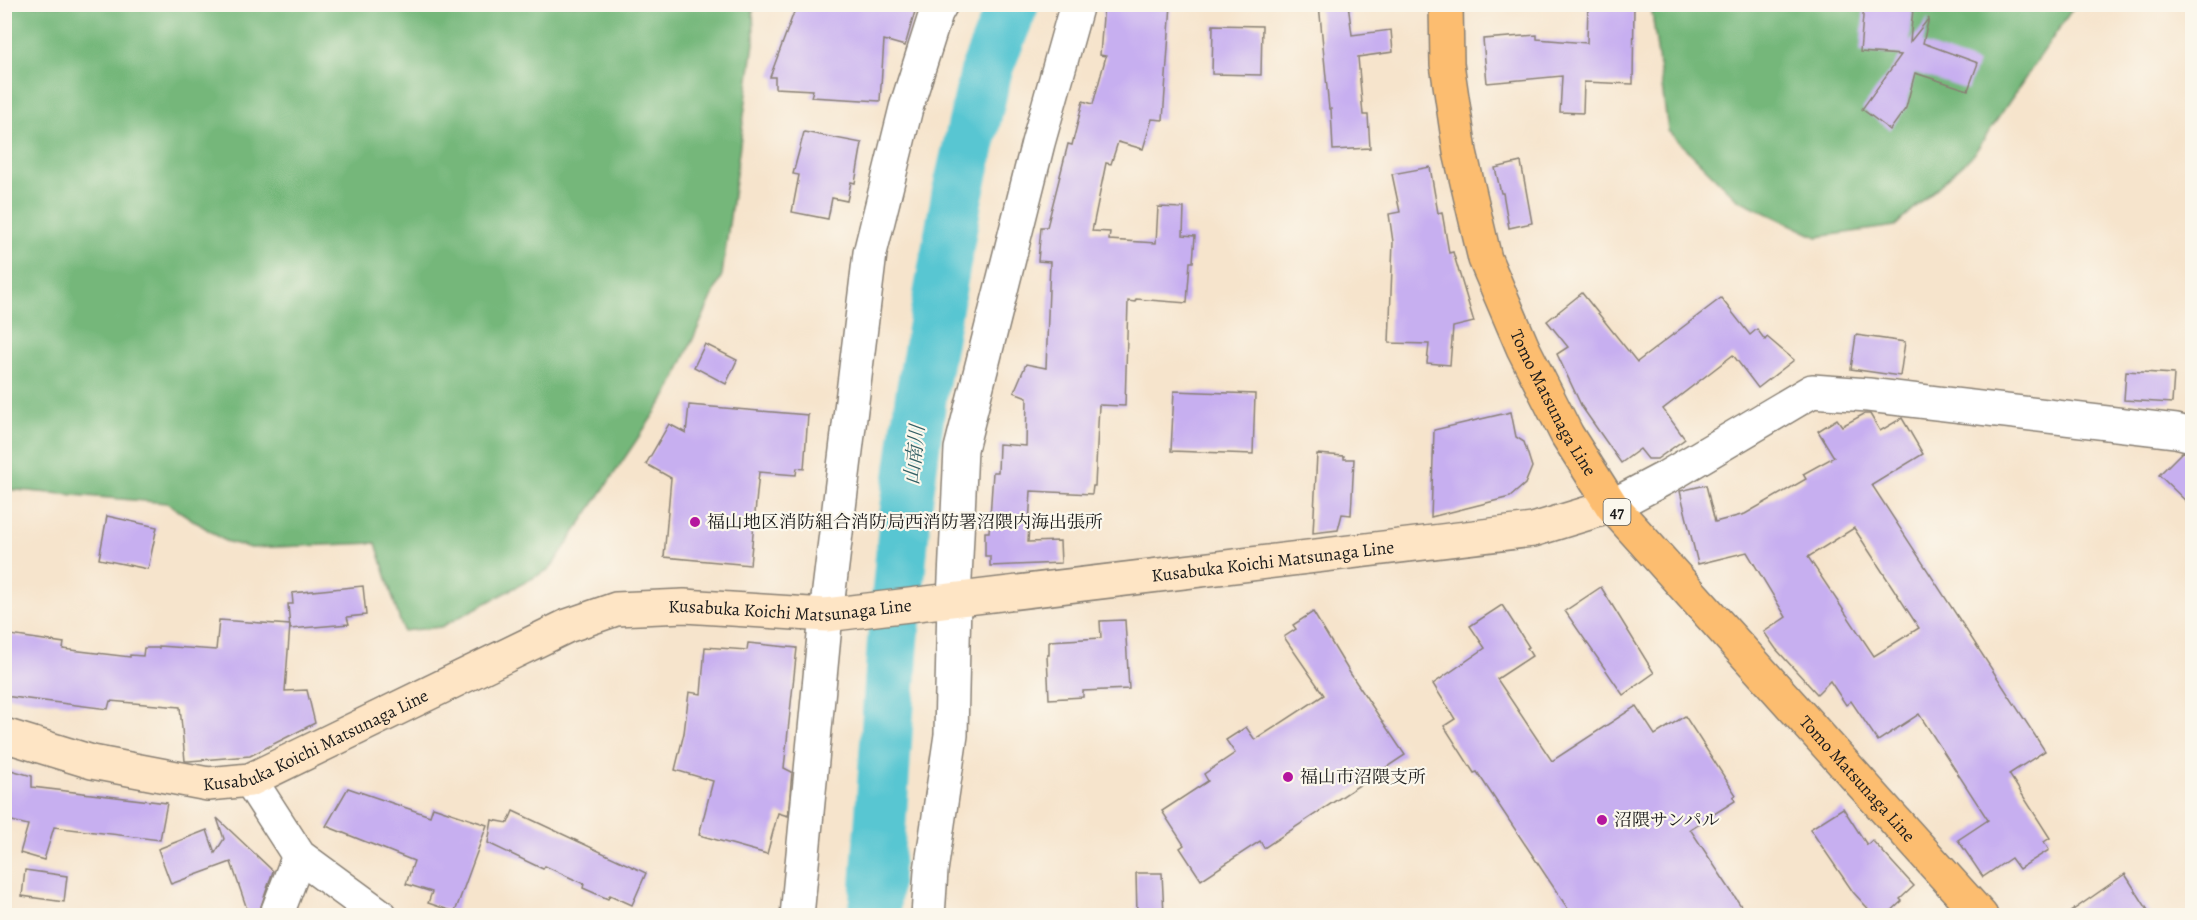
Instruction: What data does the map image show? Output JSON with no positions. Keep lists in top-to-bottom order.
{
  "streets": {
    "main road": ["Tomo Matsunaga Line", "47", "Kusabuka Koichi Matsunaga Line"]
  },
  "crossings": [
    ["Tomo Matsunaga Line", "Kusabuka Koichi Matsunaga Line"]
  ],
  "water": ["山南川"],
  "places": ["福山地区消防組合消防局西消防署沼隈内海出張所", "福山市沼隈支所", "沼隈サンパル"]
}
